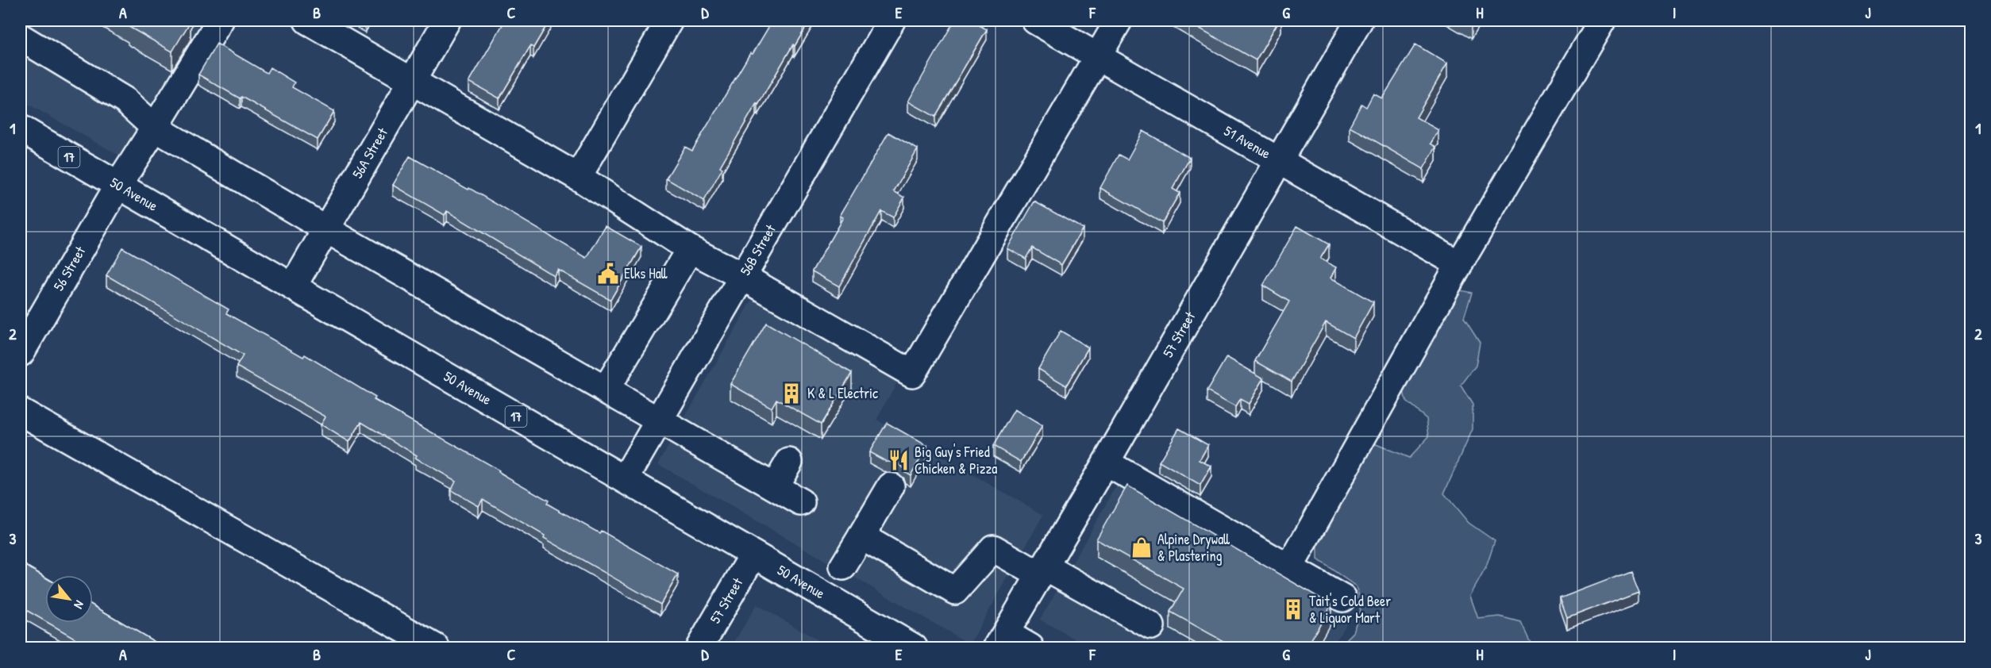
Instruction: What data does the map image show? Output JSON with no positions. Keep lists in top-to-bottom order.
{
  "streets": {
    "street": [
      "51 Avenue",
      "56A Street",
      "17",
      "50 Avenue",
      "56B Street",
      "56 Street",
      "57 Street"
    ]
  },
  "crossings": [
    ["51 Avenue", "57 Street"],
    ["56A Street", "50 Avenue"],
    ["50 Avenue", "56B Street"],
    ["50 Avenue", "56 Street"],
    ["50 Avenue", "57 Street"]
  ],
  "places": {
    "public building": ["Elks Hall"],
    "building": ["K & L Electric", "Tait's Cold Beer & Liquor Mart"],
    "restaurant": ["Big Guy's Fried Chicken & Pizza"],
    "shop": ["Alpine Drywall & Plastering"]
  },
  "north": "bottom right",
  "grid": {
    "columns": [
      "A",
      "B",
      "C",
      "D",
      "E",
      "F",
      "G",
      "H",
      "I",
      "J"
    ],
    "rows": ["1", "2", "3"]
  }
}
